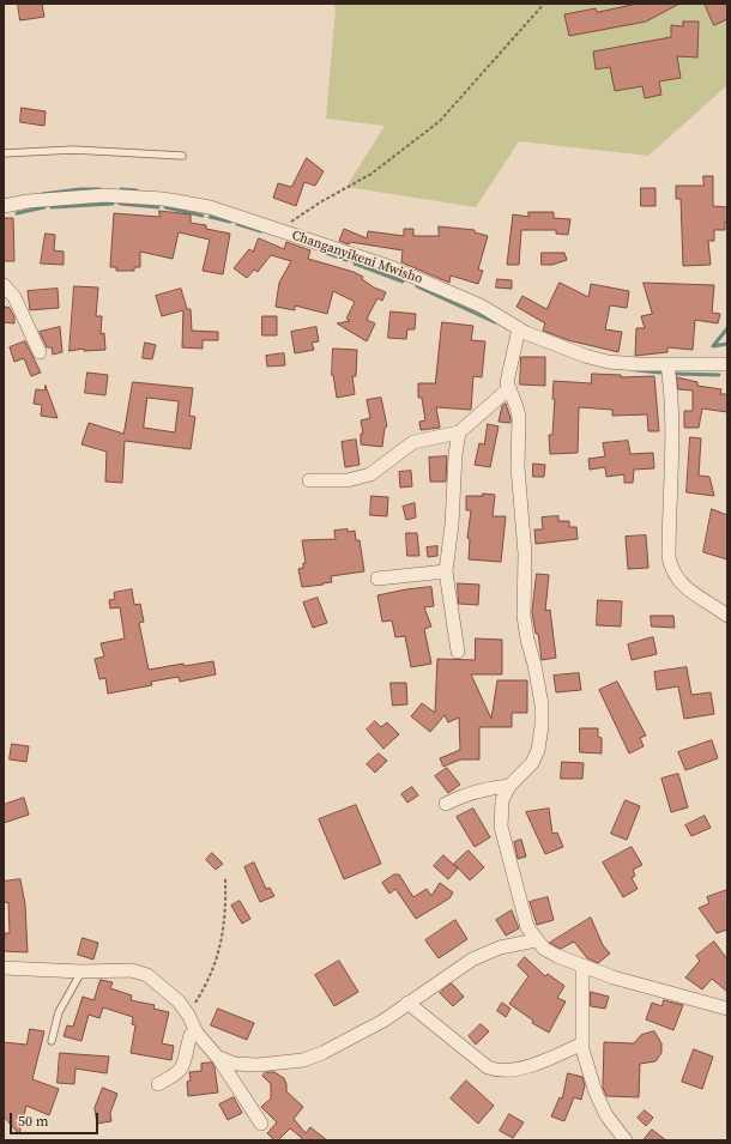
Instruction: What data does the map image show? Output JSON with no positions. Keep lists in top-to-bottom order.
{
  "streets": {
    "street": ["Changanyikeni Mwisho"]
  },
  "scale_bar": "50 m"
}
